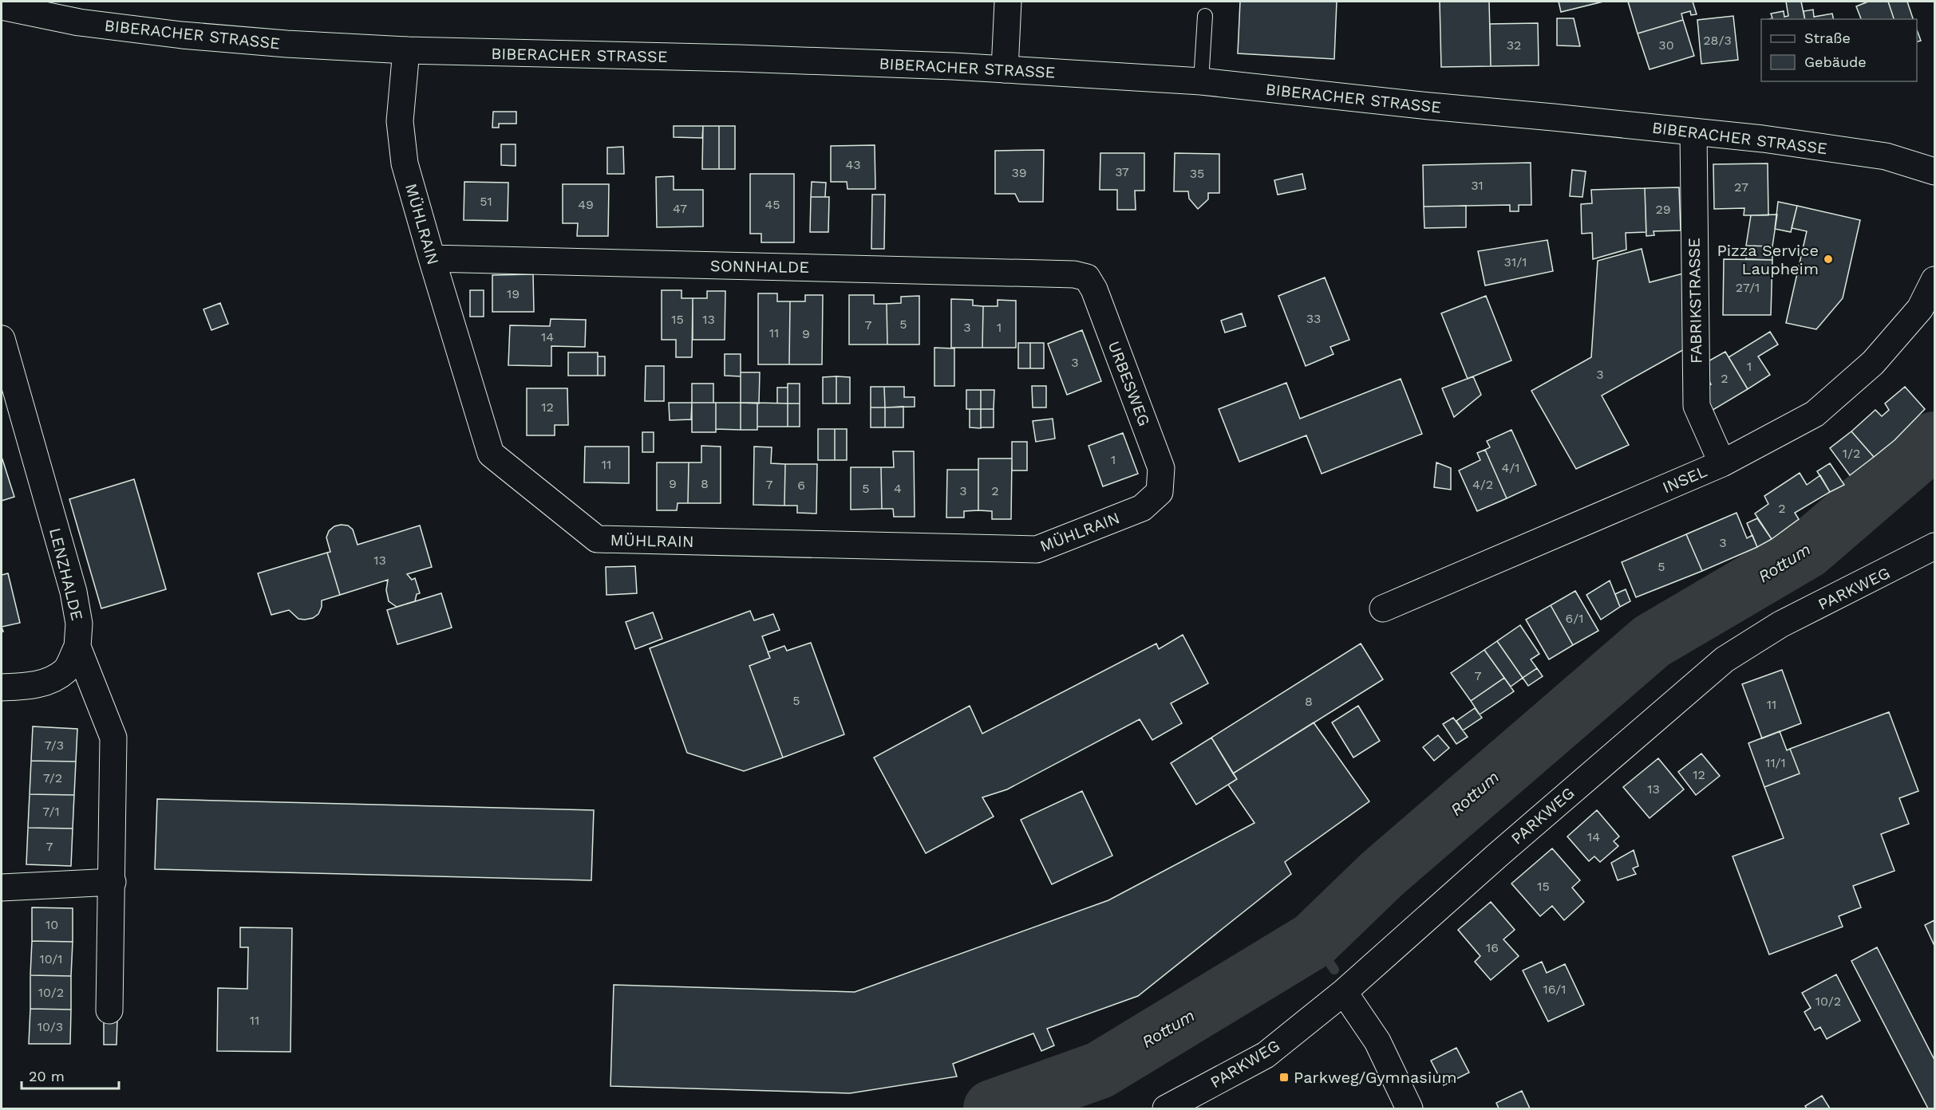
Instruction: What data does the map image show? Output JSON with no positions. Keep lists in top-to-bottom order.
{
  "streets": {
    "street": [
      "BIBERACHER STRASSE",
      "MÜHLRAIN",
      "SONNHALDE",
      "FABRIKSTRASSE",
      "URBESWEG",
      "INSEL",
      "LENZHALDE",
      "PARKWEG"
    ]
  },
  "crossings": [
    ["BIBERACHER STRASSE", "MÜHLRAIN"],
    ["BIBERACHER STRASSE", "FABRIKSTRASSE"],
    ["MÜHLRAIN", "SONNHALDE"],
    ["MÜHLRAIN", "URBESWEG"],
    ["SONNHALDE", "URBESWEG"],
    ["FABRIKSTRASSE", "INSEL"]
  ],
  "water": ["Rottum"],
  "places": {
    "other": ["Pizza Service Laupheim"],
    "transit": ["Parkweg/Gymnasium"]
  },
  "house_numbers": [
    "28/3",
    "32",
    "30",
    "43",
    "37",
    "39",
    "35",
    "31",
    "27",
    "51",
    "49",
    "45",
    "47",
    "29",
    "31/1",
    "27/1",
    "19",
    "33",
    "15",
    "13",
    "5",
    "7",
    "3",
    "1",
    "11",
    "9",
    "14",
    "3",
    "1",
    "3",
    "2",
    "12",
    "1/2",
    "1",
    "11",
    "4/1",
    "9",
    "8",
    "7",
    "4/2",
    "6",
    "5",
    "4",
    "3",
    "2",
    "2",
    "3",
    "13",
    "5",
    "6/1",
    "7",
    "5",
    "8",
    "11",
    "7/3",
    "11/1",
    "12",
    "7/2",
    "13",
    "7/1",
    "14",
    "7",
    "15",
    "10",
    "16",
    "10/1",
    "16/1",
    "10/2",
    "10/2",
    "11",
    "10/3"
  ],
  "legend": ["Straße", "Gebäude"],
  "scale_bar": "20 m"
}
